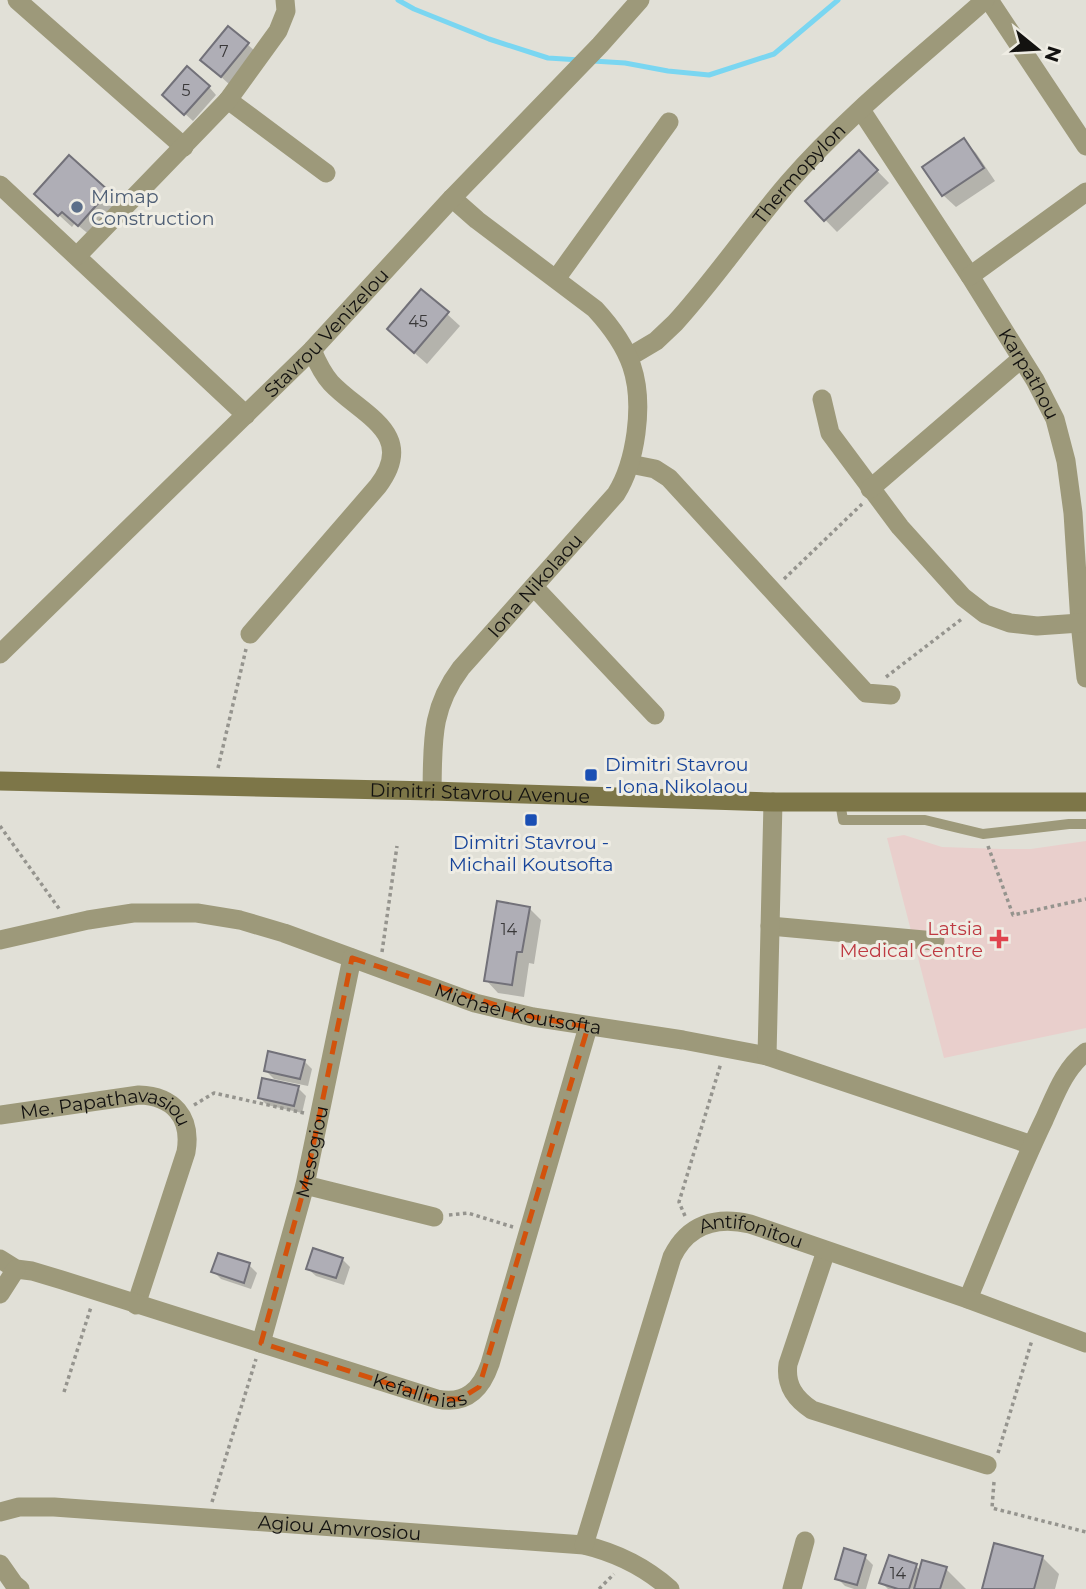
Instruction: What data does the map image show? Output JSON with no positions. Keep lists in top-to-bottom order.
{
  "streets": {
    "main road": ["Dimitri Stavrou Avenue"],
    "street": [
      "Thermopylon",
      "Stavrou Venizelou",
      "Karpathou",
      "Iona Nikolaou",
      "Michael Koutsofta",
      "Me. Papathavasiou",
      "Mesogiou",
      "Antifonitou",
      "Kefallinias",
      "Agiou Amvrosiou"
    ]
  },
  "crossings": [
    ["Thermopylon", "Karpathou"],
    ["Thermopylon", "Iona Nikolaou"],
    ["Stavrou Venizelou", "Iona Nikolaou"],
    ["Iona Nikolaou", "Dimitri Stavrou Avenue"],
    ["Michael Koutsofta", "Mesogiou"],
    ["Michael Koutsofta", "Kefallinias"],
    ["Me. Papathavasiou", "Kefallinias"],
    ["Mesogiou", "Kefallinias"],
    ["Antifonitou", "Agiou Amvrosiou"]
  ],
  "places": {
    "other": ["Mimap Construction"],
    "transit": ["Dimitri Stavrou - Iona Nikolaou", "Dimitri Stavrou - Michail Koutsofta"],
    "health": ["Latsia Medical Centre"]
  },
  "house_numbers": [
    "7",
    "5",
    "45",
    "14",
    "14"
  ],
  "north": "right"
}
